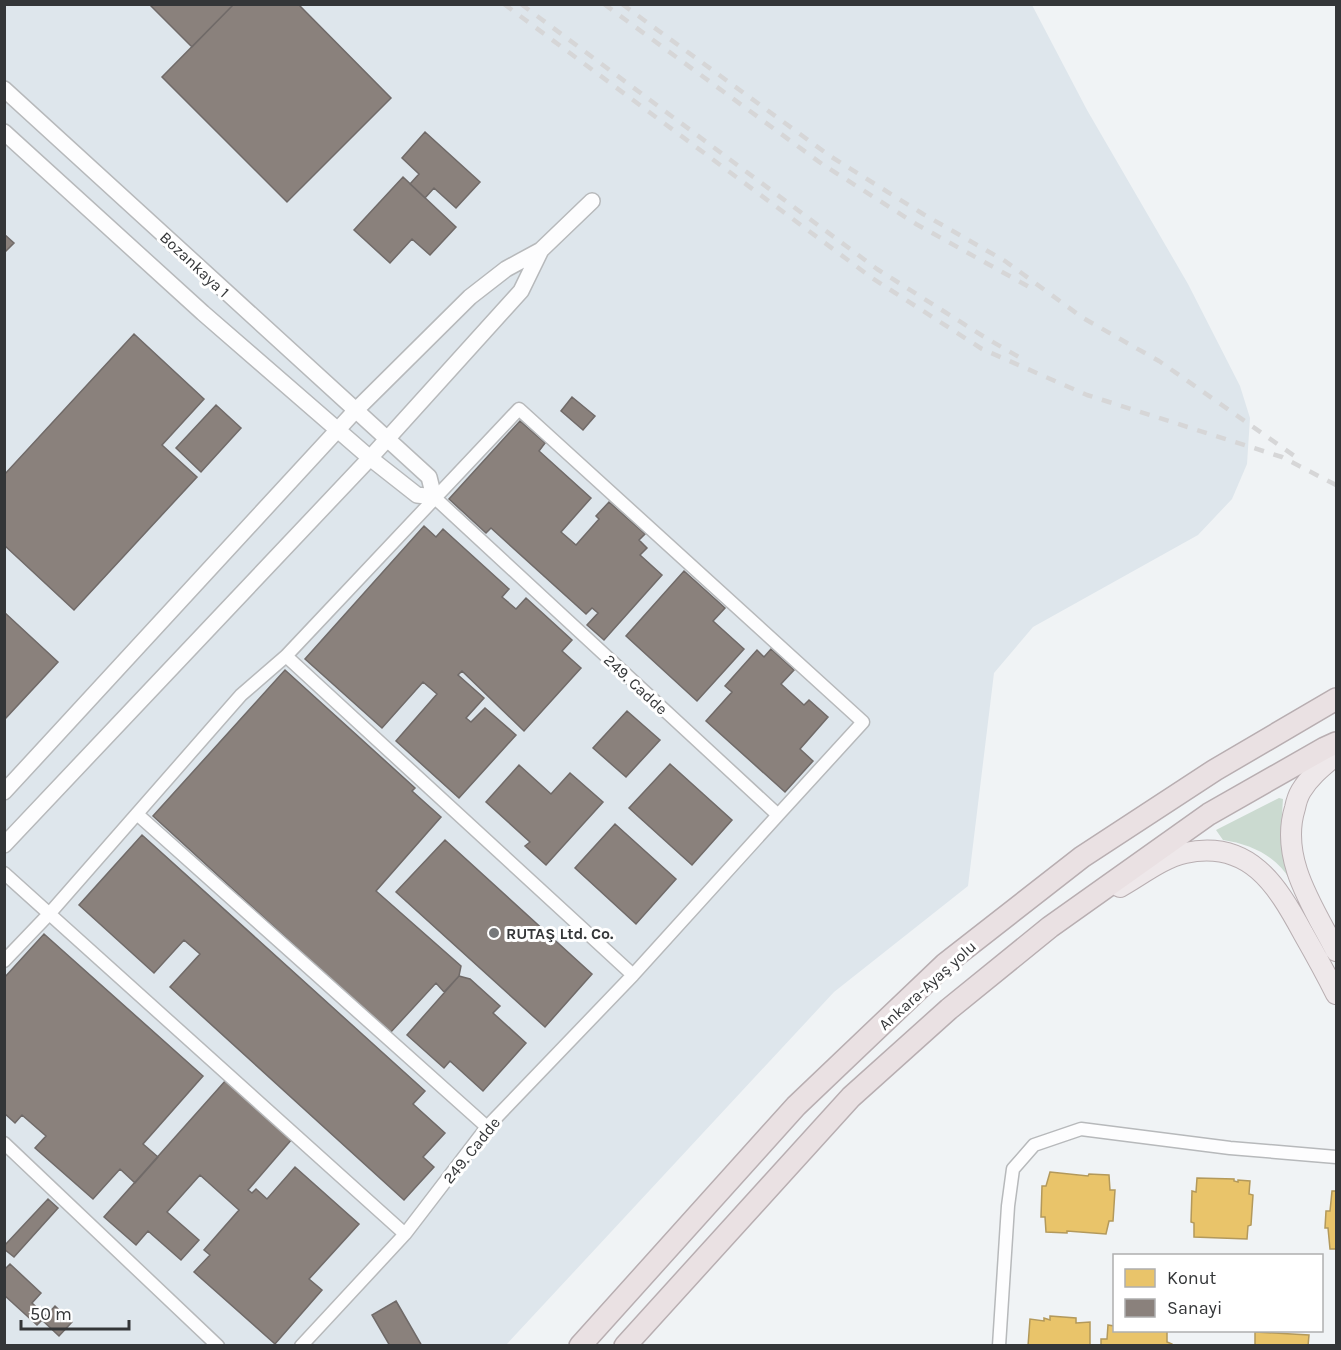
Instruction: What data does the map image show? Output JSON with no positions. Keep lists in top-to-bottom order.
{
  "streets": {
    "highway": ["Ankara-Ayaş yolu"],
    "street": ["Bozankaya 1", "249. Cadde"]
  },
  "crossings": [
    ["Bozankaya 1", "249. Cadde"]
  ],
  "places": ["RUTAŞ Ltd. Co."],
  "legend": ["Konut", "Sanayi"],
  "scale_bar": "50 m"
}
